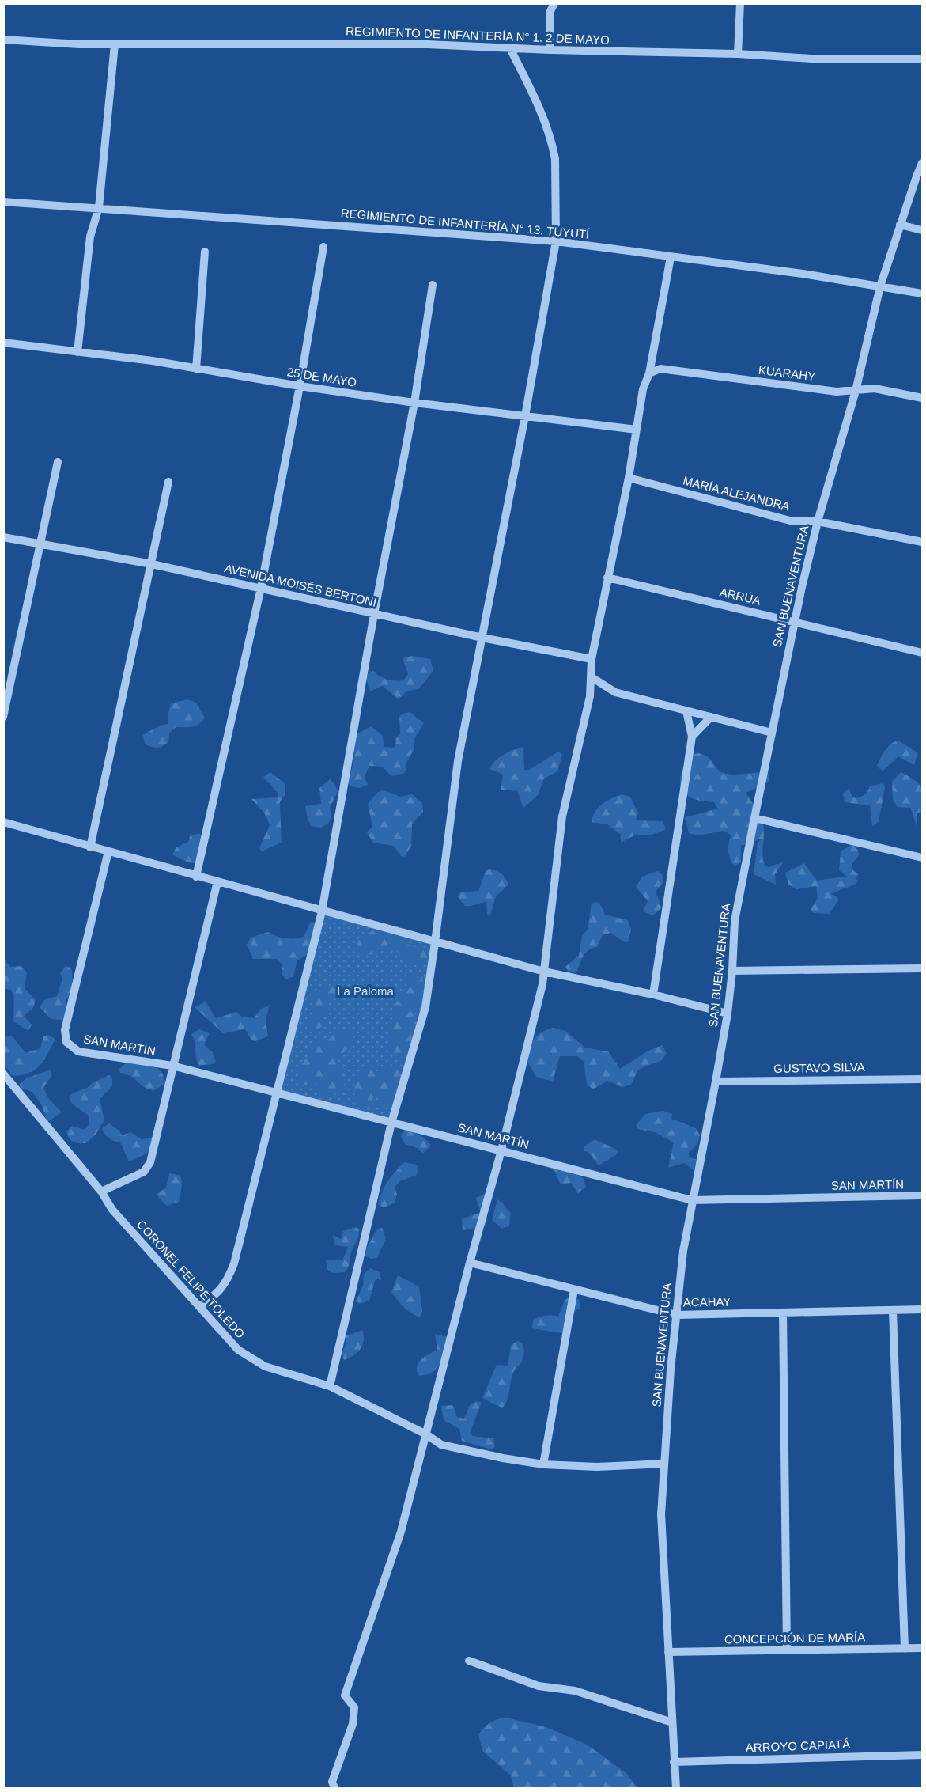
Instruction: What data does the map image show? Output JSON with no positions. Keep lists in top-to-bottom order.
{
  "streets": {
    "street": [
      "REGIMIENTO DE INFANTERÍA N° 1. 2 DE MAYO",
      "REGIMIENTO DE INFANTERÍA N° 13. TUYUTÍ",
      "KUARAHY",
      "25 DE MAYO",
      "MARÍA ALEJANDRA",
      "AVENIDA MOISÉS BERTONI",
      "SAN BUENAVENTURA",
      "ARRÚA",
      "SAN MARTÍN",
      "GUSTAVO SILVA",
      "CORONEL FELIPE TOLEDO",
      "ACAHAY",
      "CONCEPCIÓN DE MARÍA",
      "ARROYO CAPIATÁ"
    ]
  },
  "crossings": [
    ["REGIMIENTO DE INFANTERÍA N° 13. TUYUTÍ", "SAN BUENAVENTURA"],
    ["KUARAHY", "SAN BUENAVENTURA"],
    ["MARÍA ALEJANDRA", "SAN BUENAVENTURA"],
    ["SAN BUENAVENTURA", "ARRÚA"],
    ["SAN BUENAVENTURA", "SAN MARTÍN"],
    ["SAN BUENAVENTURA", "GUSTAVO SILVA"],
    ["SAN BUENAVENTURA", "CORONEL FELIPE TOLEDO"],
    ["SAN BUENAVENTURA", "ACAHAY"],
    ["SAN BUENAVENTURA", "CONCEPCIÓN DE MARÍA"],
    ["SAN BUENAVENTURA", "ARROYO CAPIATÁ"]
  ],
  "parks": ["La Paloma"]
}
